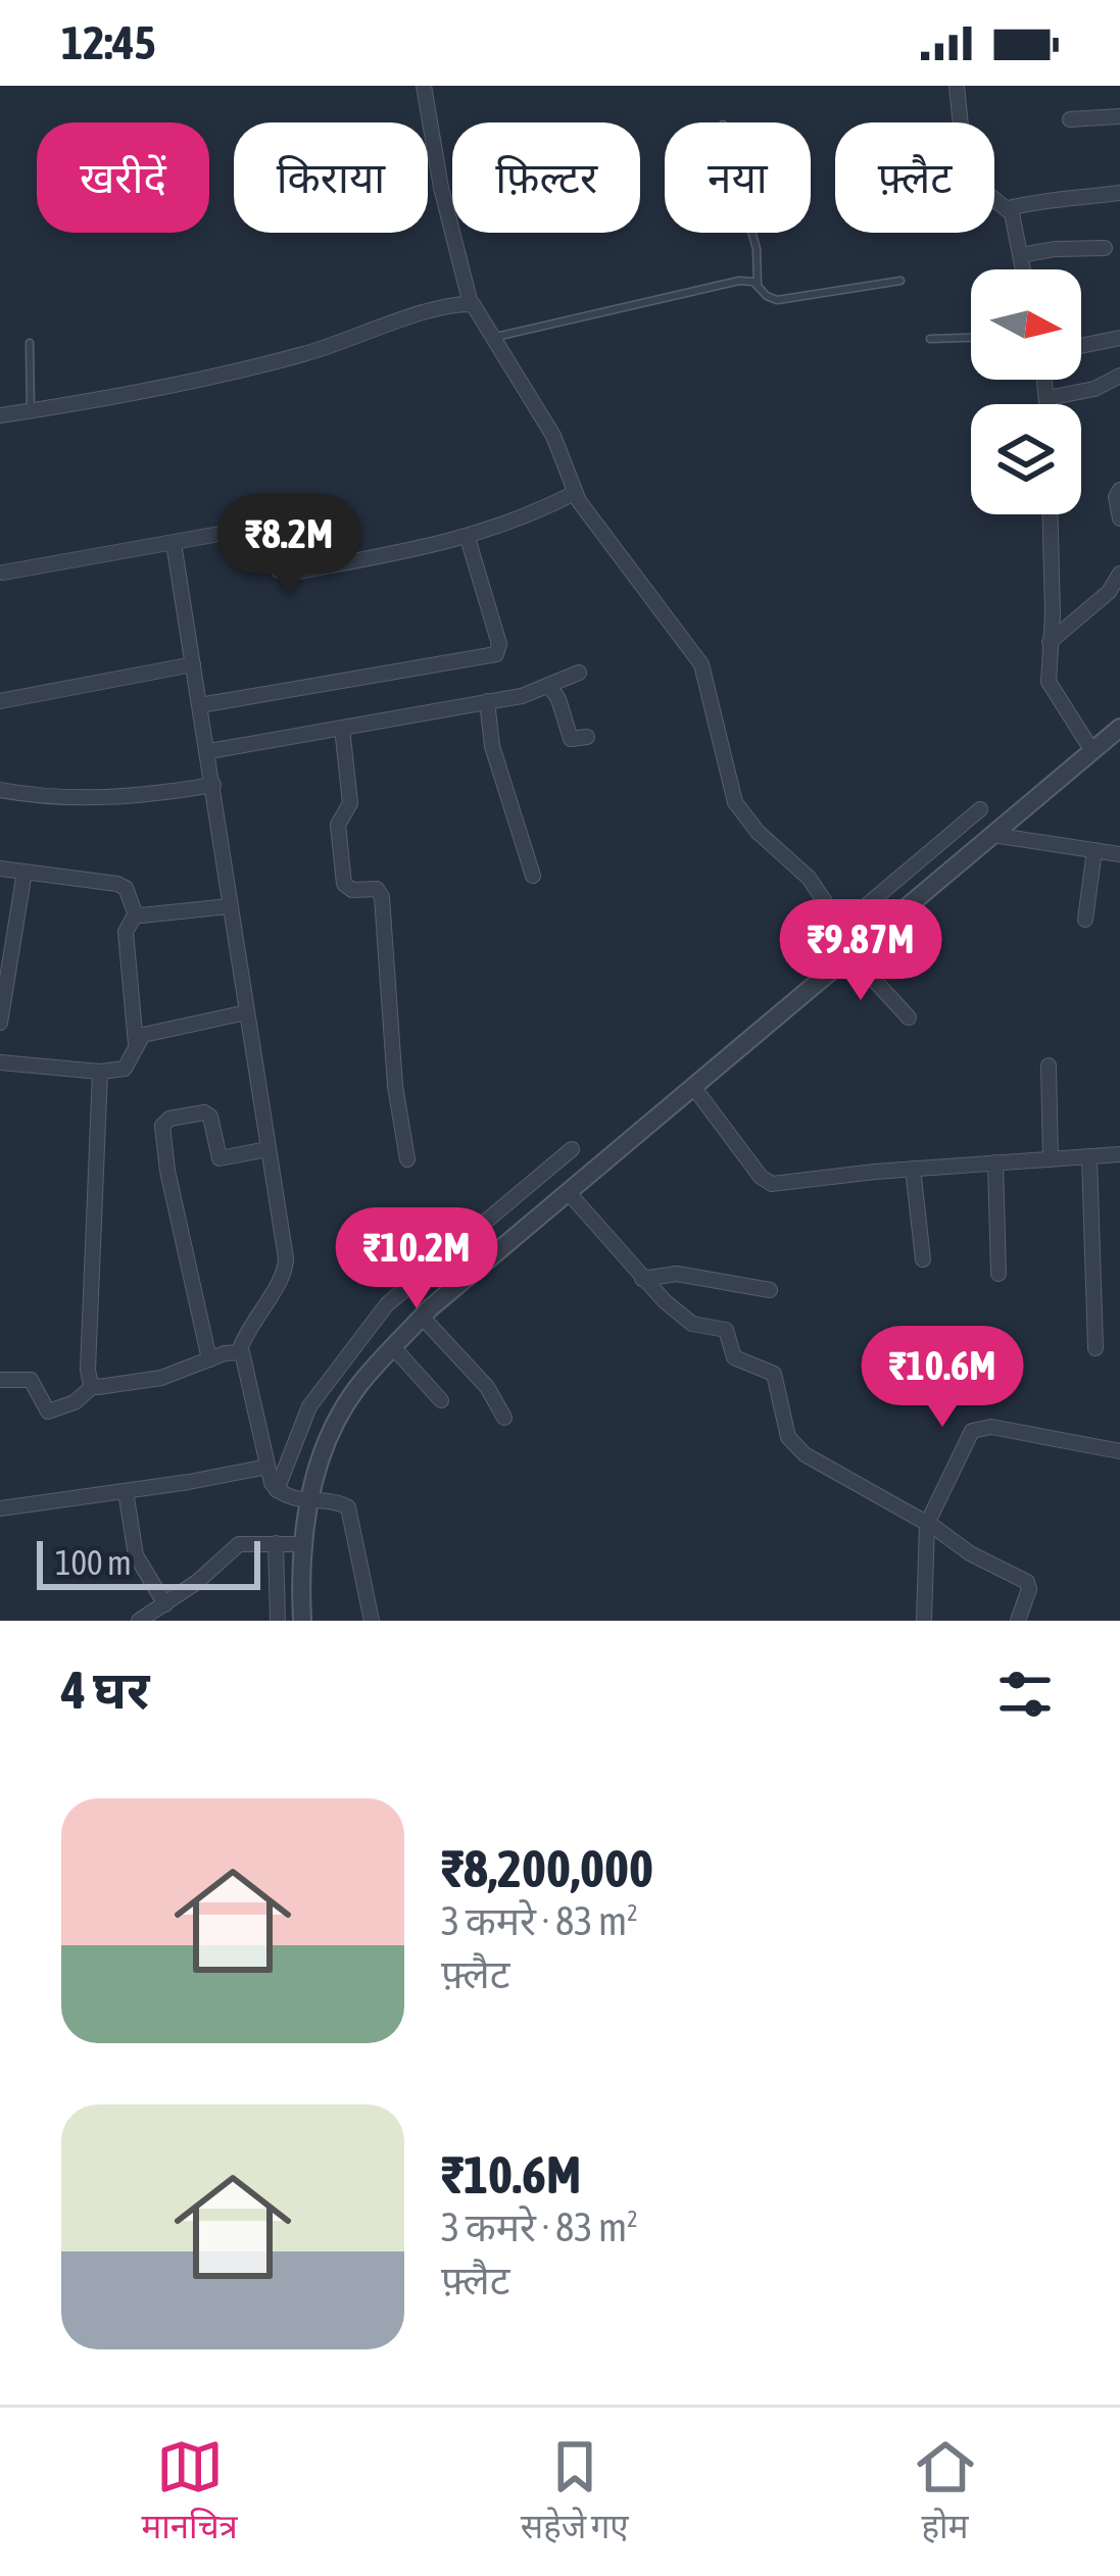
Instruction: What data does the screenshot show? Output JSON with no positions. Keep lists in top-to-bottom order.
{
  "scale_bar": "100 m",
  "north": "right",
  "page": {
    "status": "12:45",
    "chip": [
      "खरीदें",
      "किराया",
      "फ़िल्टर",
      "नया",
      "फ़्लैट"
    ],
    "price": [
      "₹8.2M",
      "₹9.87M",
      "₹10.2M",
      "₹10.6M"
    ],
    "scale": "100 m",
    "heading": "4 घर",
    "list": [
      {
        "name": "₹8,200,000",
        "note": "3 कमरे · 83 m² · फ़्लैट"
      },
      {
        "name": "₹10.6M",
        "note": "3 कमरे · 83 m² · फ़्लैट"
      }
    ],
    "tabs": ["मानचित्र", "सहेजे गए", "होम"]
  }
}
